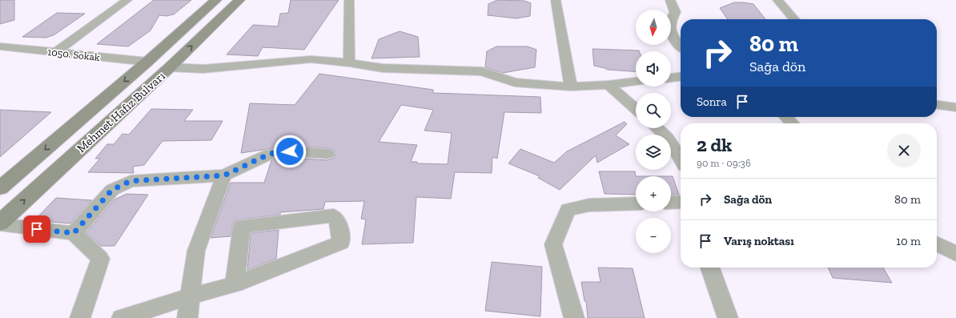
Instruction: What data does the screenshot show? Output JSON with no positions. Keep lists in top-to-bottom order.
{
  "streets": {
    "main road": ["Mehmet Hafız Bulvarı"],
    "street": ["1050. Sokak"]
  },
  "crossings": [
    ["1050. Sokak", "Mehmet Hafız Bulvarı"]
  ],
  "north": "bottom",
  "page": {
    "map_buttons": ["+", "−"],
    "turn": ["80 m", "Sağa dön"],
    "then": "Sonra",
    "heading": ["2 dk", "90 m · 09:36"],
    "list": [
      {
        "name": "Sağa dön",
        "value": "80 m"
      },
      {
        "name": "Varış noktası",
        "value": "10 m"
      }
    ]
  }
}
